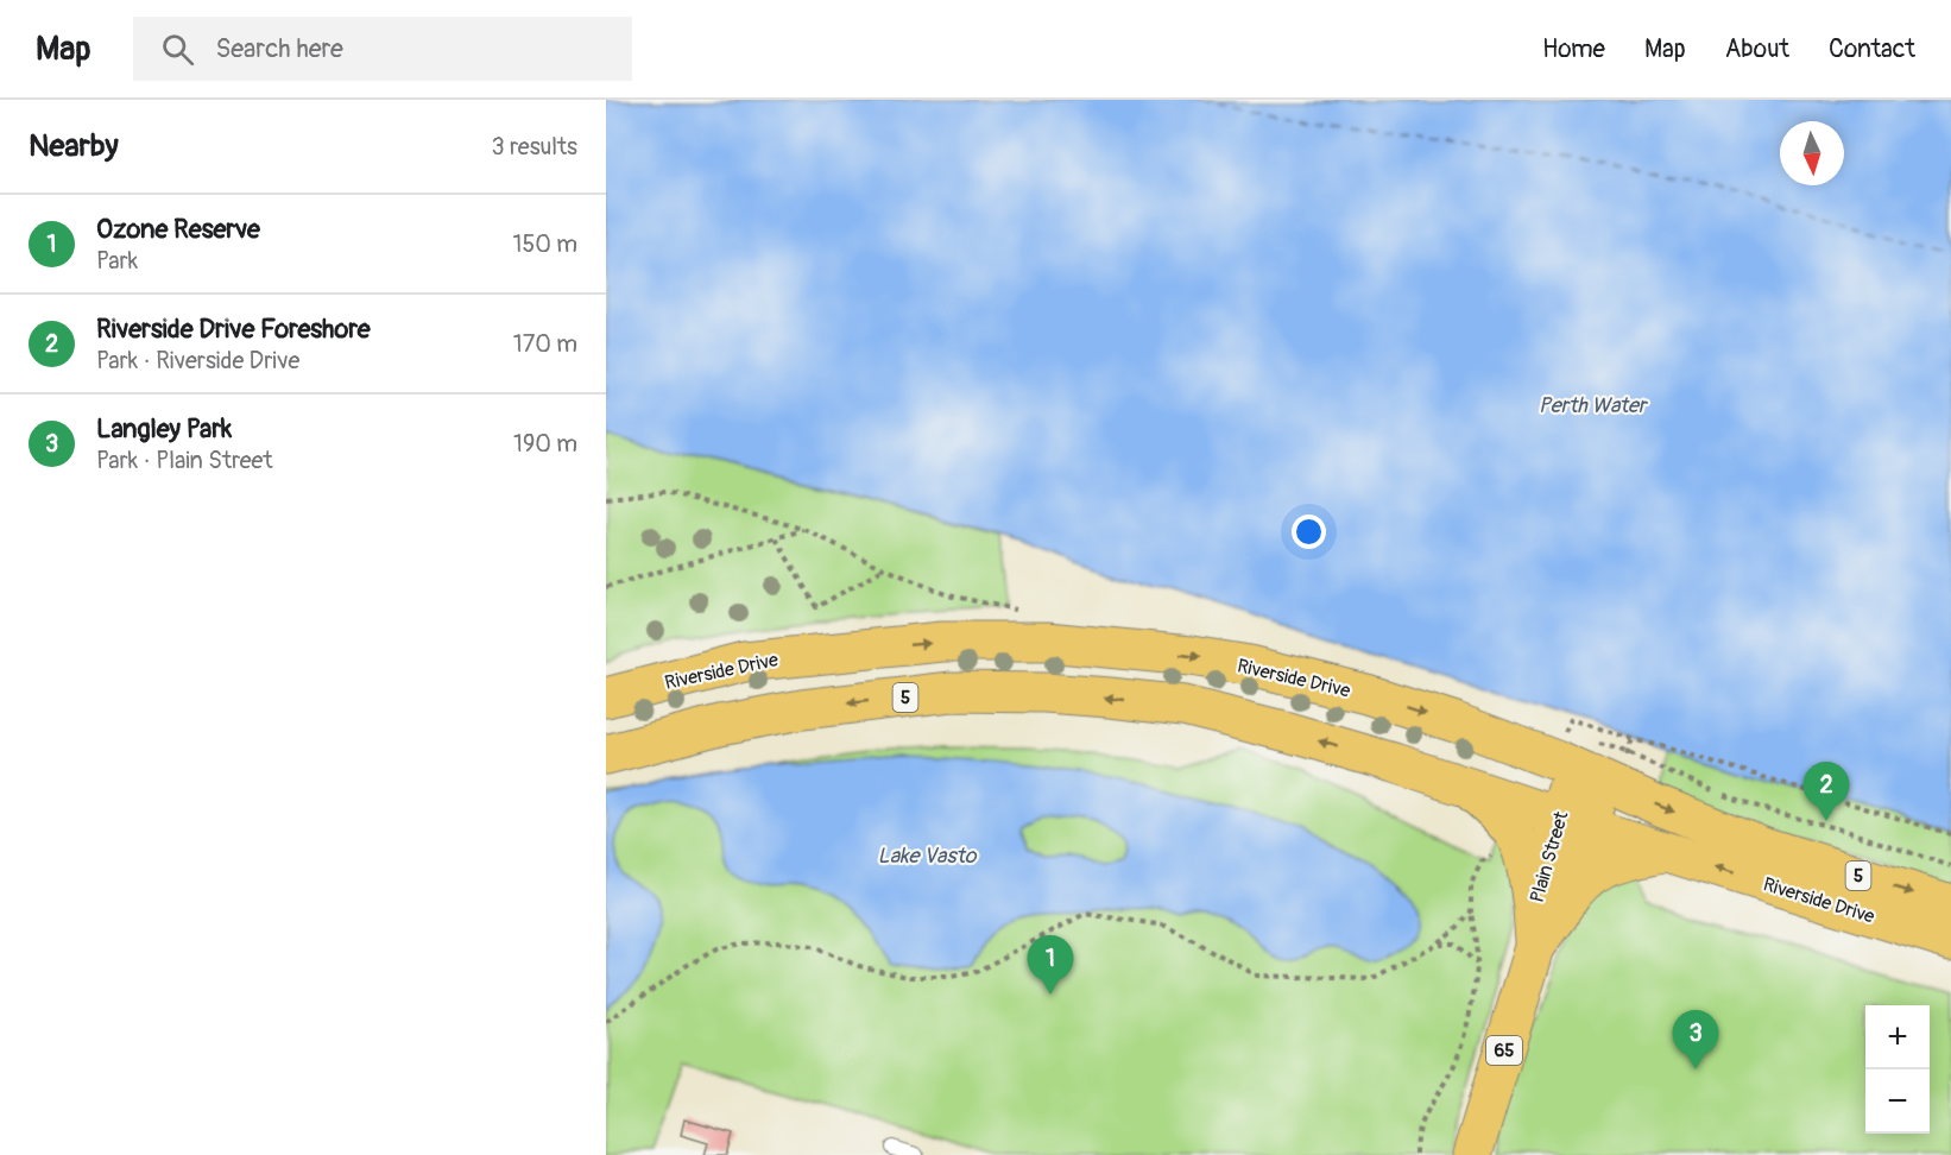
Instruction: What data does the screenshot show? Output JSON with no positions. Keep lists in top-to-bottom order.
{
  "streets": {
    "main road": [
      "Riverside Drive",
      "5",
      "Plain Street",
      "65"
    ]
  },
  "crossings": [
    ["Riverside Drive", "Plain Street"]
  ],
  "water": ["Perth Water", "Lake Vasto"],
  "north": "bottom",
  "page": {
    "header": "Map",
    "search": "Search here",
    "nav": [
      "Home",
      "Map",
      "About",
      "Contact"
    ],
    "heading": ["Nearby", "3 results"],
    "list": [
      {
        "mark": "1",
        "name": "Ozone Reserve",
        "note": "Park",
        "value": "150 m"
      },
      {
        "mark": "2",
        "name": "Riverside Drive Foreshore",
        "note": "Park · Riverside Drive",
        "value": "170 m"
      },
      {
        "mark": "3",
        "name": "Langley Park",
        "note": "Park · Plain Street",
        "value": "190 m"
      }
    ],
    "pins": ["2", "1", "3"],
    "map_buttons": ["+", "−"]
  }
}
